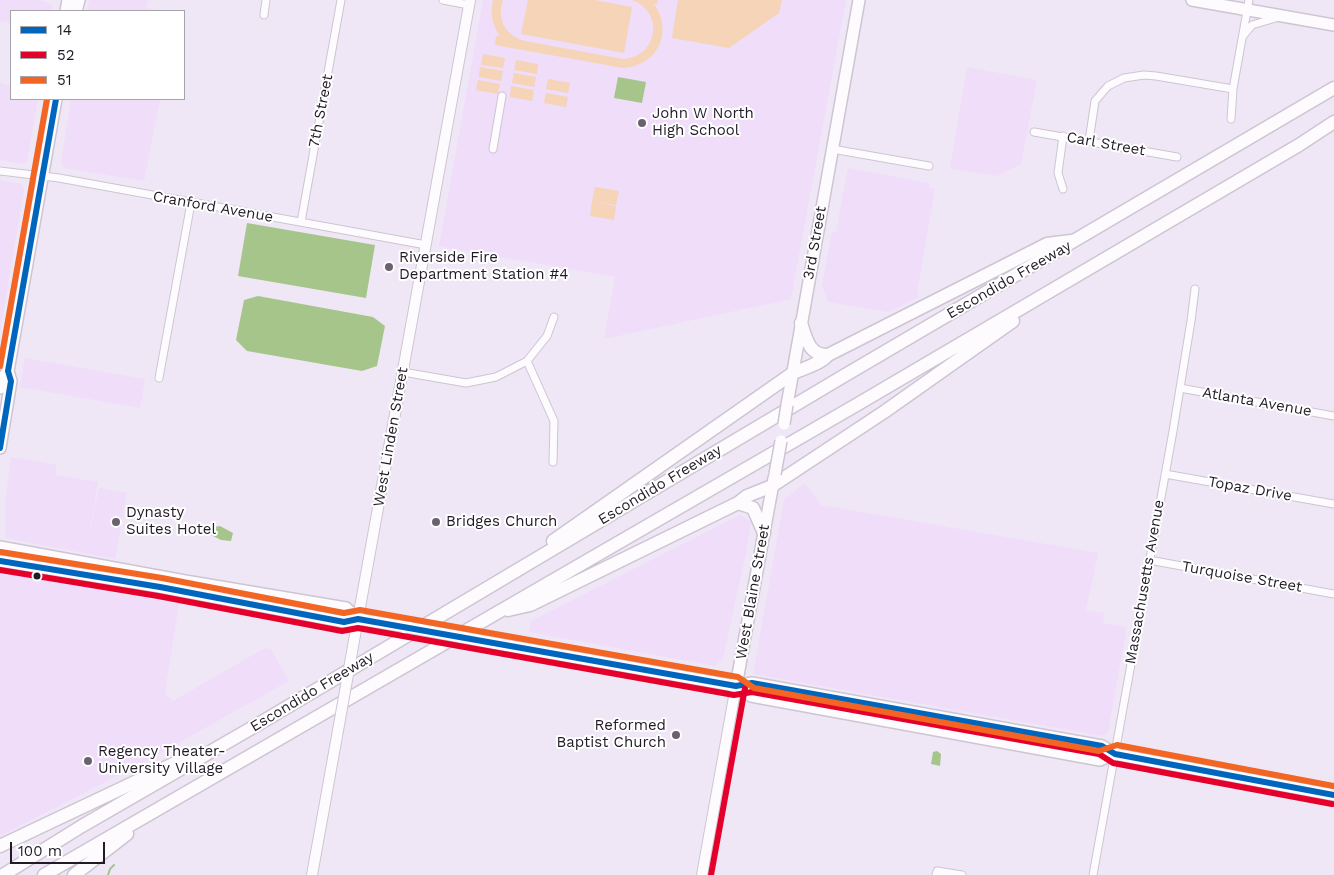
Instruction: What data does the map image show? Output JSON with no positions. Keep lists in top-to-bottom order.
{
  "streets": {
    "highway": ["Escondido Freeway"],
    "main road": ["3rd Street", "West Linden Street", "West Blaine Street"],
    "street": [
      "7th Street",
      "Carl Street",
      "Cranford Avenue",
      "Atlanta Avenue",
      "Topaz Drive",
      "Turquoise Street",
      "Massachusetts Avenue"
    ]
  },
  "crossings": [
    ["7th Street", "Cranford Avenue"],
    ["Cranford Avenue", "West Linden Street"],
    ["3rd Street", "West Blaine Street"],
    ["Atlanta Avenue", "Massachusetts Avenue"],
    ["Topaz Drive", "Massachusetts Avenue"],
    ["Turquoise Street", "Massachusetts Avenue"]
  ],
  "places": [
    "John W North High School",
    "Riverside Fire Department Station #4",
    "Dynasty Suites Hotel",
    "Bridges Church",
    "Reformed Baptist Church",
    "Regency Theater- University Village"
  ],
  "lines": ["transit line 14", "transit line 51", "transit line 52"],
  "legend": ["14", "52", "51"],
  "scale_bar": "100 m"
}
